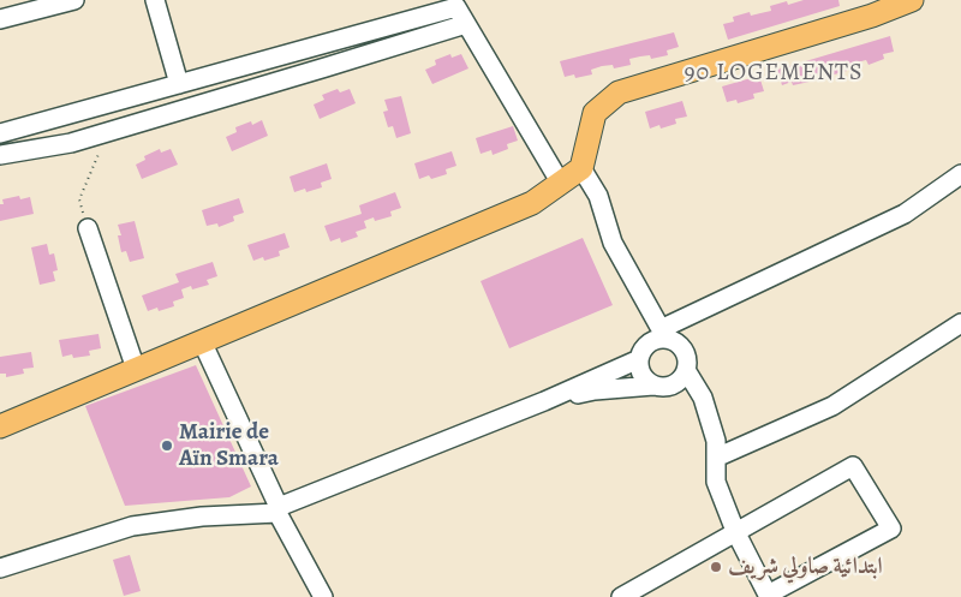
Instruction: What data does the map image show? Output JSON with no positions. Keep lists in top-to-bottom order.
{
  "districts": ["90 LOGEMENTS"],
  "places": ["Mairie de Aïn Smara", "ابتدائية صاولي شريف"]
}
